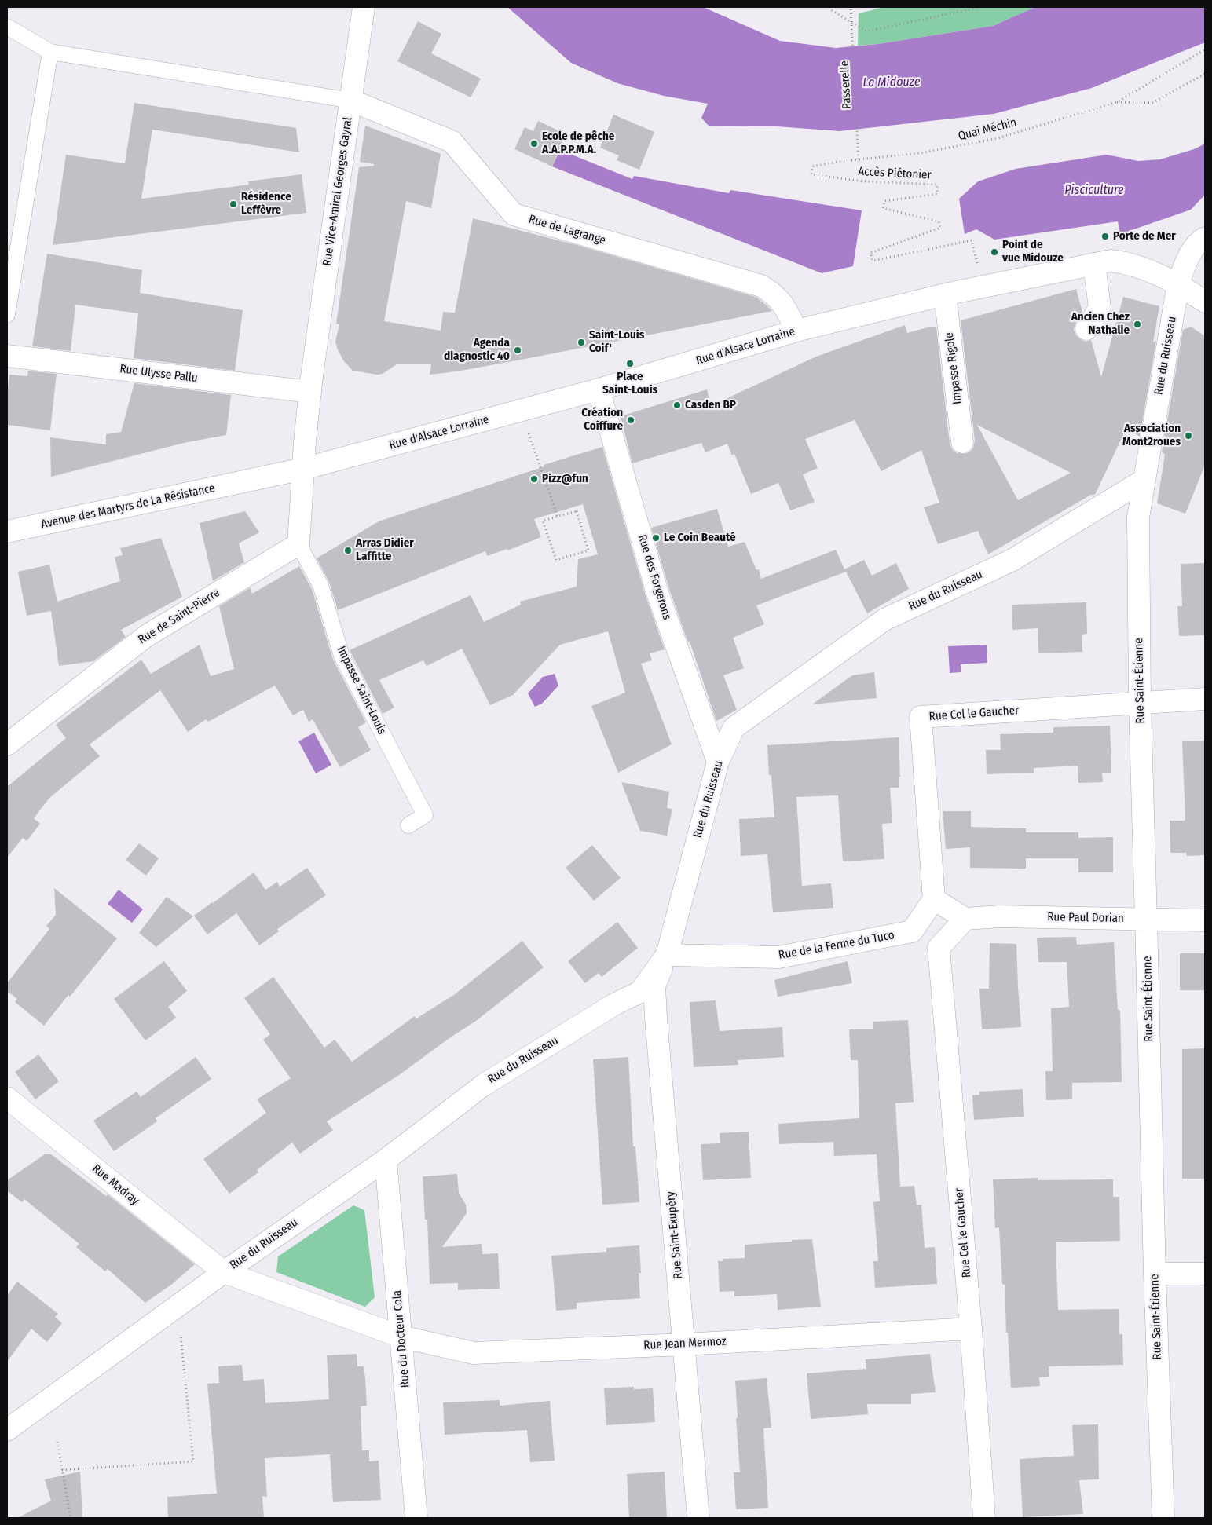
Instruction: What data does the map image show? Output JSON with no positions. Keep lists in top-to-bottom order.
{
  "streets": {
    "street": [
      "Rue Vice-Amiral Georges Gayral",
      "Rue de Lagrange",
      "Rue d'Alsace Lorraine",
      "Rue du Ruisseau",
      "Impasse Rigole",
      "Rue Ulysse Pallu",
      "Avenue des Martyrs de La Résistance",
      "Rue des Forgerons",
      "Rue de Saint-Pierre",
      "Rue Saint-Étienne",
      "Rue Cel le Gaucher",
      "Rue Paul Dorian",
      "Rue de la Ferme du Tuco",
      "Rue Madray",
      "Rue Saint-Exupéry",
      "Rue du Docteur Cola",
      "Rue Jean Mermoz"
    ],
    "lane": ["Impasse Saint-Louis"],
    "path": ["Passerelle", "Quai Méchin", "Accès Piétonier"]
  },
  "crossings": [
    ["Passerelle", "Quai Méchin"],
    ["Passerelle", "Accès Piétonier"],
    ["Quai Méchin", "Accès Piétonier"],
    ["Rue Vice-Amiral Georges Gayral", "Rue de Lagrange"],
    ["Rue Vice-Amiral Georges Gayral", "Rue Ulysse Pallu"],
    ["Rue de Lagrange", "Rue d'Alsace Lorraine"],
    ["Rue d'Alsace Lorraine", "Rue du Ruisseau"],
    ["Rue d'Alsace Lorraine", "Impasse Rigole"],
    ["Rue d'Alsace Lorraine", "Avenue des Martyrs de La Résistance"],
    ["Rue d'Alsace Lorraine", "Rue des Forgerons"],
    ["Rue du Ruisseau", "Rue des Forgerons"],
    ["Rue du Ruisseau", "Rue Saint-Étienne"],
    ["Rue du Ruisseau", "Rue de la Ferme du Tuco"],
    ["Rue du Ruisseau", "Rue Madray"],
    ["Rue du Ruisseau", "Rue Saint-Exupéry"],
    ["Rue du Ruisseau", "Rue du Docteur Cola"],
    ["Rue du Ruisseau", "Rue Jean Mermoz"],
    ["Rue de Saint-Pierre", "Impasse Saint-Louis"],
    ["Rue Saint-Étienne", "Rue Cel le Gaucher"],
    ["Rue Saint-Étienne", "Rue Paul Dorian"],
    ["Rue Cel le Gaucher", "Rue Jean Mermoz"],
    ["Rue de la Ferme du Tuco", "Rue Saint-Exupéry"],
    ["Rue Saint-Exupéry", "Rue Jean Mermoz"],
    ["Rue du Docteur Cola", "Rue Jean Mermoz"]
  ],
  "water": ["La Midouze", "Pisciculture"],
  "places": [
    "Ecole de pêche A.A.P.P.M.A.",
    "Résidence Leffèvre",
    "Porte de Mer",
    "Point de vue Midouze",
    "Ancien Chez Nathalie",
    "Saint-Louis Coif'",
    "Agenda diagnostic 40",
    "Place Saint-Louis",
    "Casden BP",
    "Création Coiffure",
    "Association Mont2roues",
    "Pizz@fun",
    "Le Coin Beauté",
    "Arras Didier Laffitte"
  ]
}
